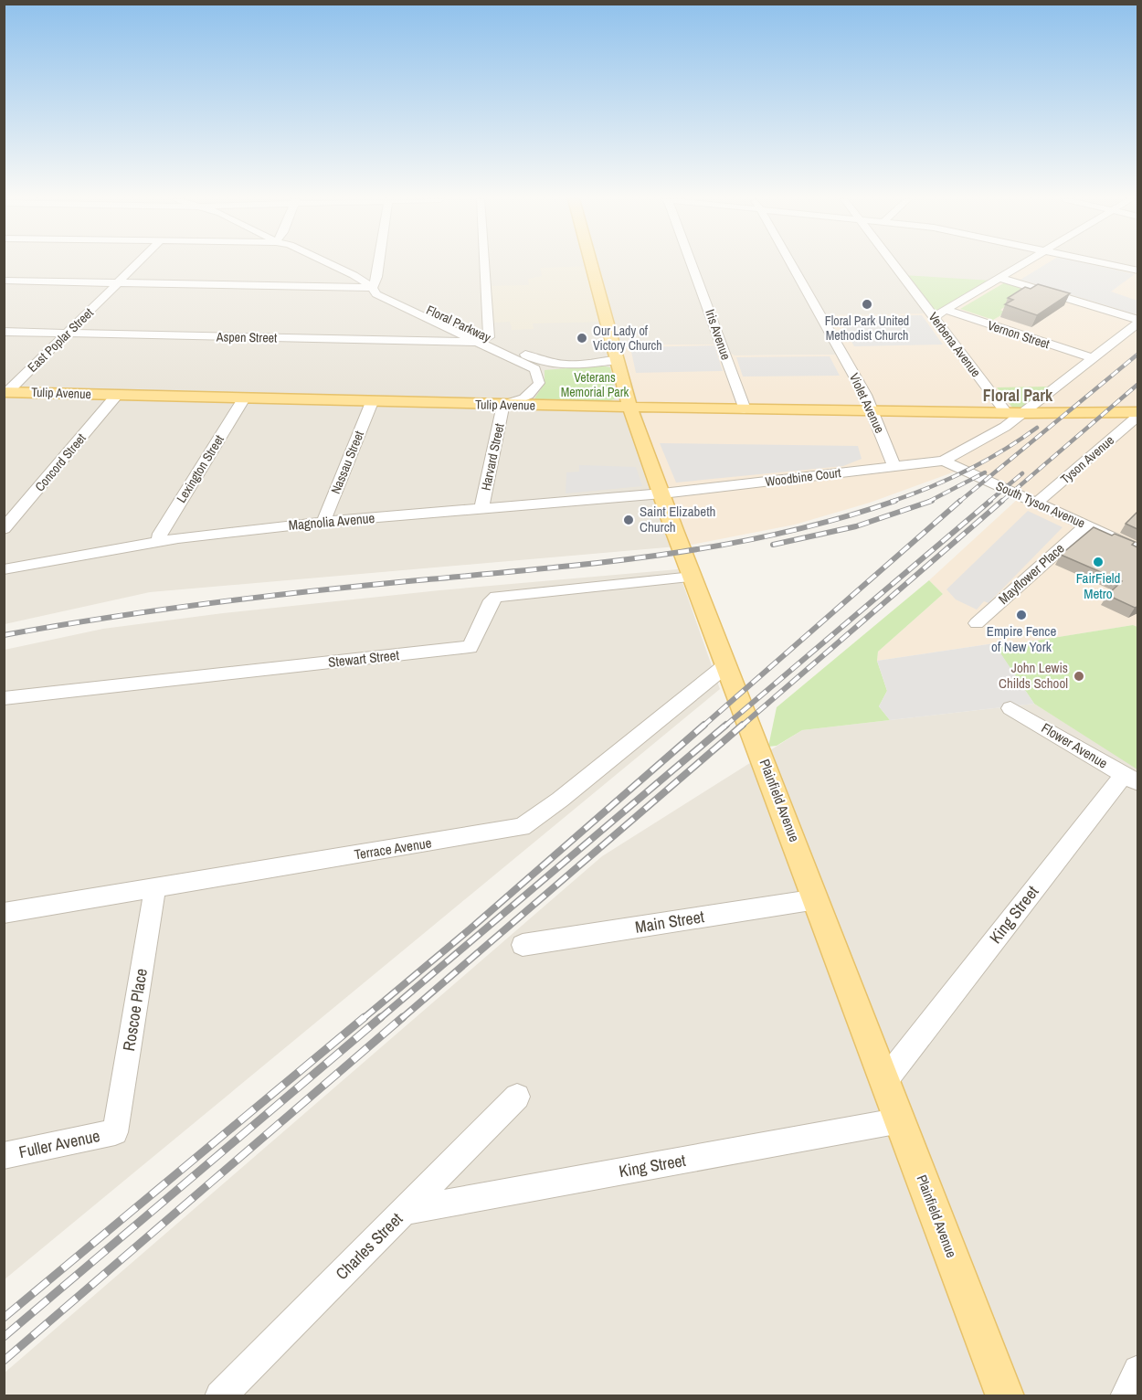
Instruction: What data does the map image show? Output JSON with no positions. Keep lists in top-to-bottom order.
{
  "streets": {
    "main road": ["Tulip Avenue", "Plainfield Avenue"],
    "street": [
      "Floral Parkway",
      "Iris Avenue",
      "Vernon Street",
      "Aspen Street",
      "East Poplar Street",
      "Verbena Avenue",
      "Violet Avenue",
      "Harvard Street",
      "Tyson Avenue",
      "Concord Street",
      "Nassau Street",
      "Lexington Street",
      "Woodbine Court",
      "South Tyson Avenue",
      "Magnolia Avenue",
      "Mayflower Place",
      "Stewart Street",
      "Flower Avenue",
      "Terrace Avenue",
      "King Street",
      "Main Street",
      "Roscoe Place",
      "Fuller Avenue",
      "Charles Street"
    ]
  },
  "crossings": [
    ["Floral Parkway", "Aspen Street"],
    ["Floral Parkway", "Plainfield Avenue"],
    ["Iris Avenue", "Tulip Avenue"],
    ["Aspen Street", "East Poplar Street"],
    ["East Poplar Street", "Tulip Avenue"],
    ["Verbena Avenue", "Tulip Avenue"],
    ["Tulip Avenue", "Violet Avenue"],
    ["Tulip Avenue", "Harvard Street"],
    ["Tulip Avenue", "Tyson Avenue"],
    ["Tulip Avenue", "Concord Street"],
    ["Tulip Avenue", "Nassau Street"],
    ["Tulip Avenue", "Lexington Street"],
    ["Tulip Avenue", "Plainfield Avenue"],
    ["Violet Avenue", "Woodbine Court"],
    ["Harvard Street", "Magnolia Avenue"],
    ["Tyson Avenue", "South Tyson Avenue"],
    ["Nassau Street", "Magnolia Avenue"],
    ["Lexington Street", "Magnolia Avenue"],
    ["Woodbine Court", "South Tyson Avenue"],
    ["Woodbine Court", "Magnolia Avenue"],
    ["Woodbine Court", "Plainfield Avenue"],
    ["South Tyson Avenue", "Mayflower Place"],
    ["Magnolia Avenue", "Plainfield Avenue"],
    ["Stewart Street", "Plainfield Avenue"],
    ["Flower Avenue", "King Street"],
    ["Plainfield Avenue", "Terrace Avenue"],
    ["Plainfield Avenue", "King Street"],
    ["Plainfield Avenue", "Main Street"],
    ["Terrace Avenue", "Roscoe Place"],
    ["King Street", "Charles Street"],
    ["Roscoe Place", "Fuller Avenue"]
  ],
  "districts": ["Floral Park"],
  "parks": ["Veterans Memorial Park"],
  "places": [
    "Floral Park United Methodist Church",
    "Our Lady of Victory Church",
    "Saint Elizabeth Church",
    "FairField Metro",
    "Empire Fence of New York",
    "John Lewis Childs School"
  ]
}
